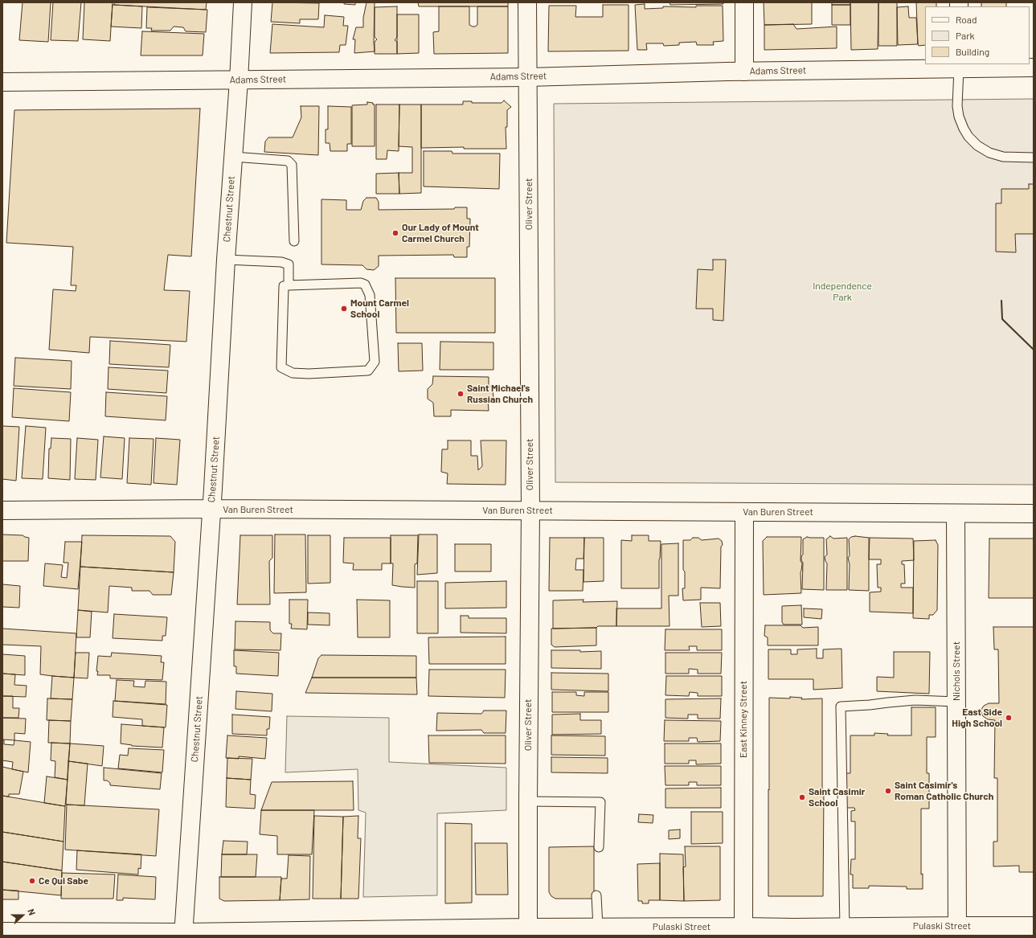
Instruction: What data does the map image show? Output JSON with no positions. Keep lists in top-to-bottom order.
{
  "streets": {
    "street": [
      "Adams Street",
      "Oliver Street",
      "Chestnut Street",
      "Van Buren Street",
      "Nichols Street",
      "East Kinney Street",
      "Pulaski Street"
    ]
  },
  "crossings": [
    ["Adams Street", "Oliver Street"],
    ["Adams Street", "Chestnut Street"],
    ["Oliver Street", "Van Buren Street"],
    ["Oliver Street", "Pulaski Street"],
    ["Chestnut Street", "Van Buren Street"],
    ["Chestnut Street", "Pulaski Street"],
    ["Van Buren Street", "Nichols Street"],
    ["Van Buren Street", "East Kinney Street"],
    ["Nichols Street", "Pulaski Street"],
    ["East Kinney Street", "Pulaski Street"]
  ],
  "parks": ["Independence Park"],
  "places": [
    "Our Lady of Mount Carmel Church",
    "Mount Carmel School",
    "Saint Michael's Russian Church",
    "East Side High School",
    "Saint Casimir's Roman Catholic Church",
    "Saint Casimir School",
    "Ce Qui Sabe"
  ],
  "legend": ["Road", "Park", "Building"],
  "north": "right"
}
